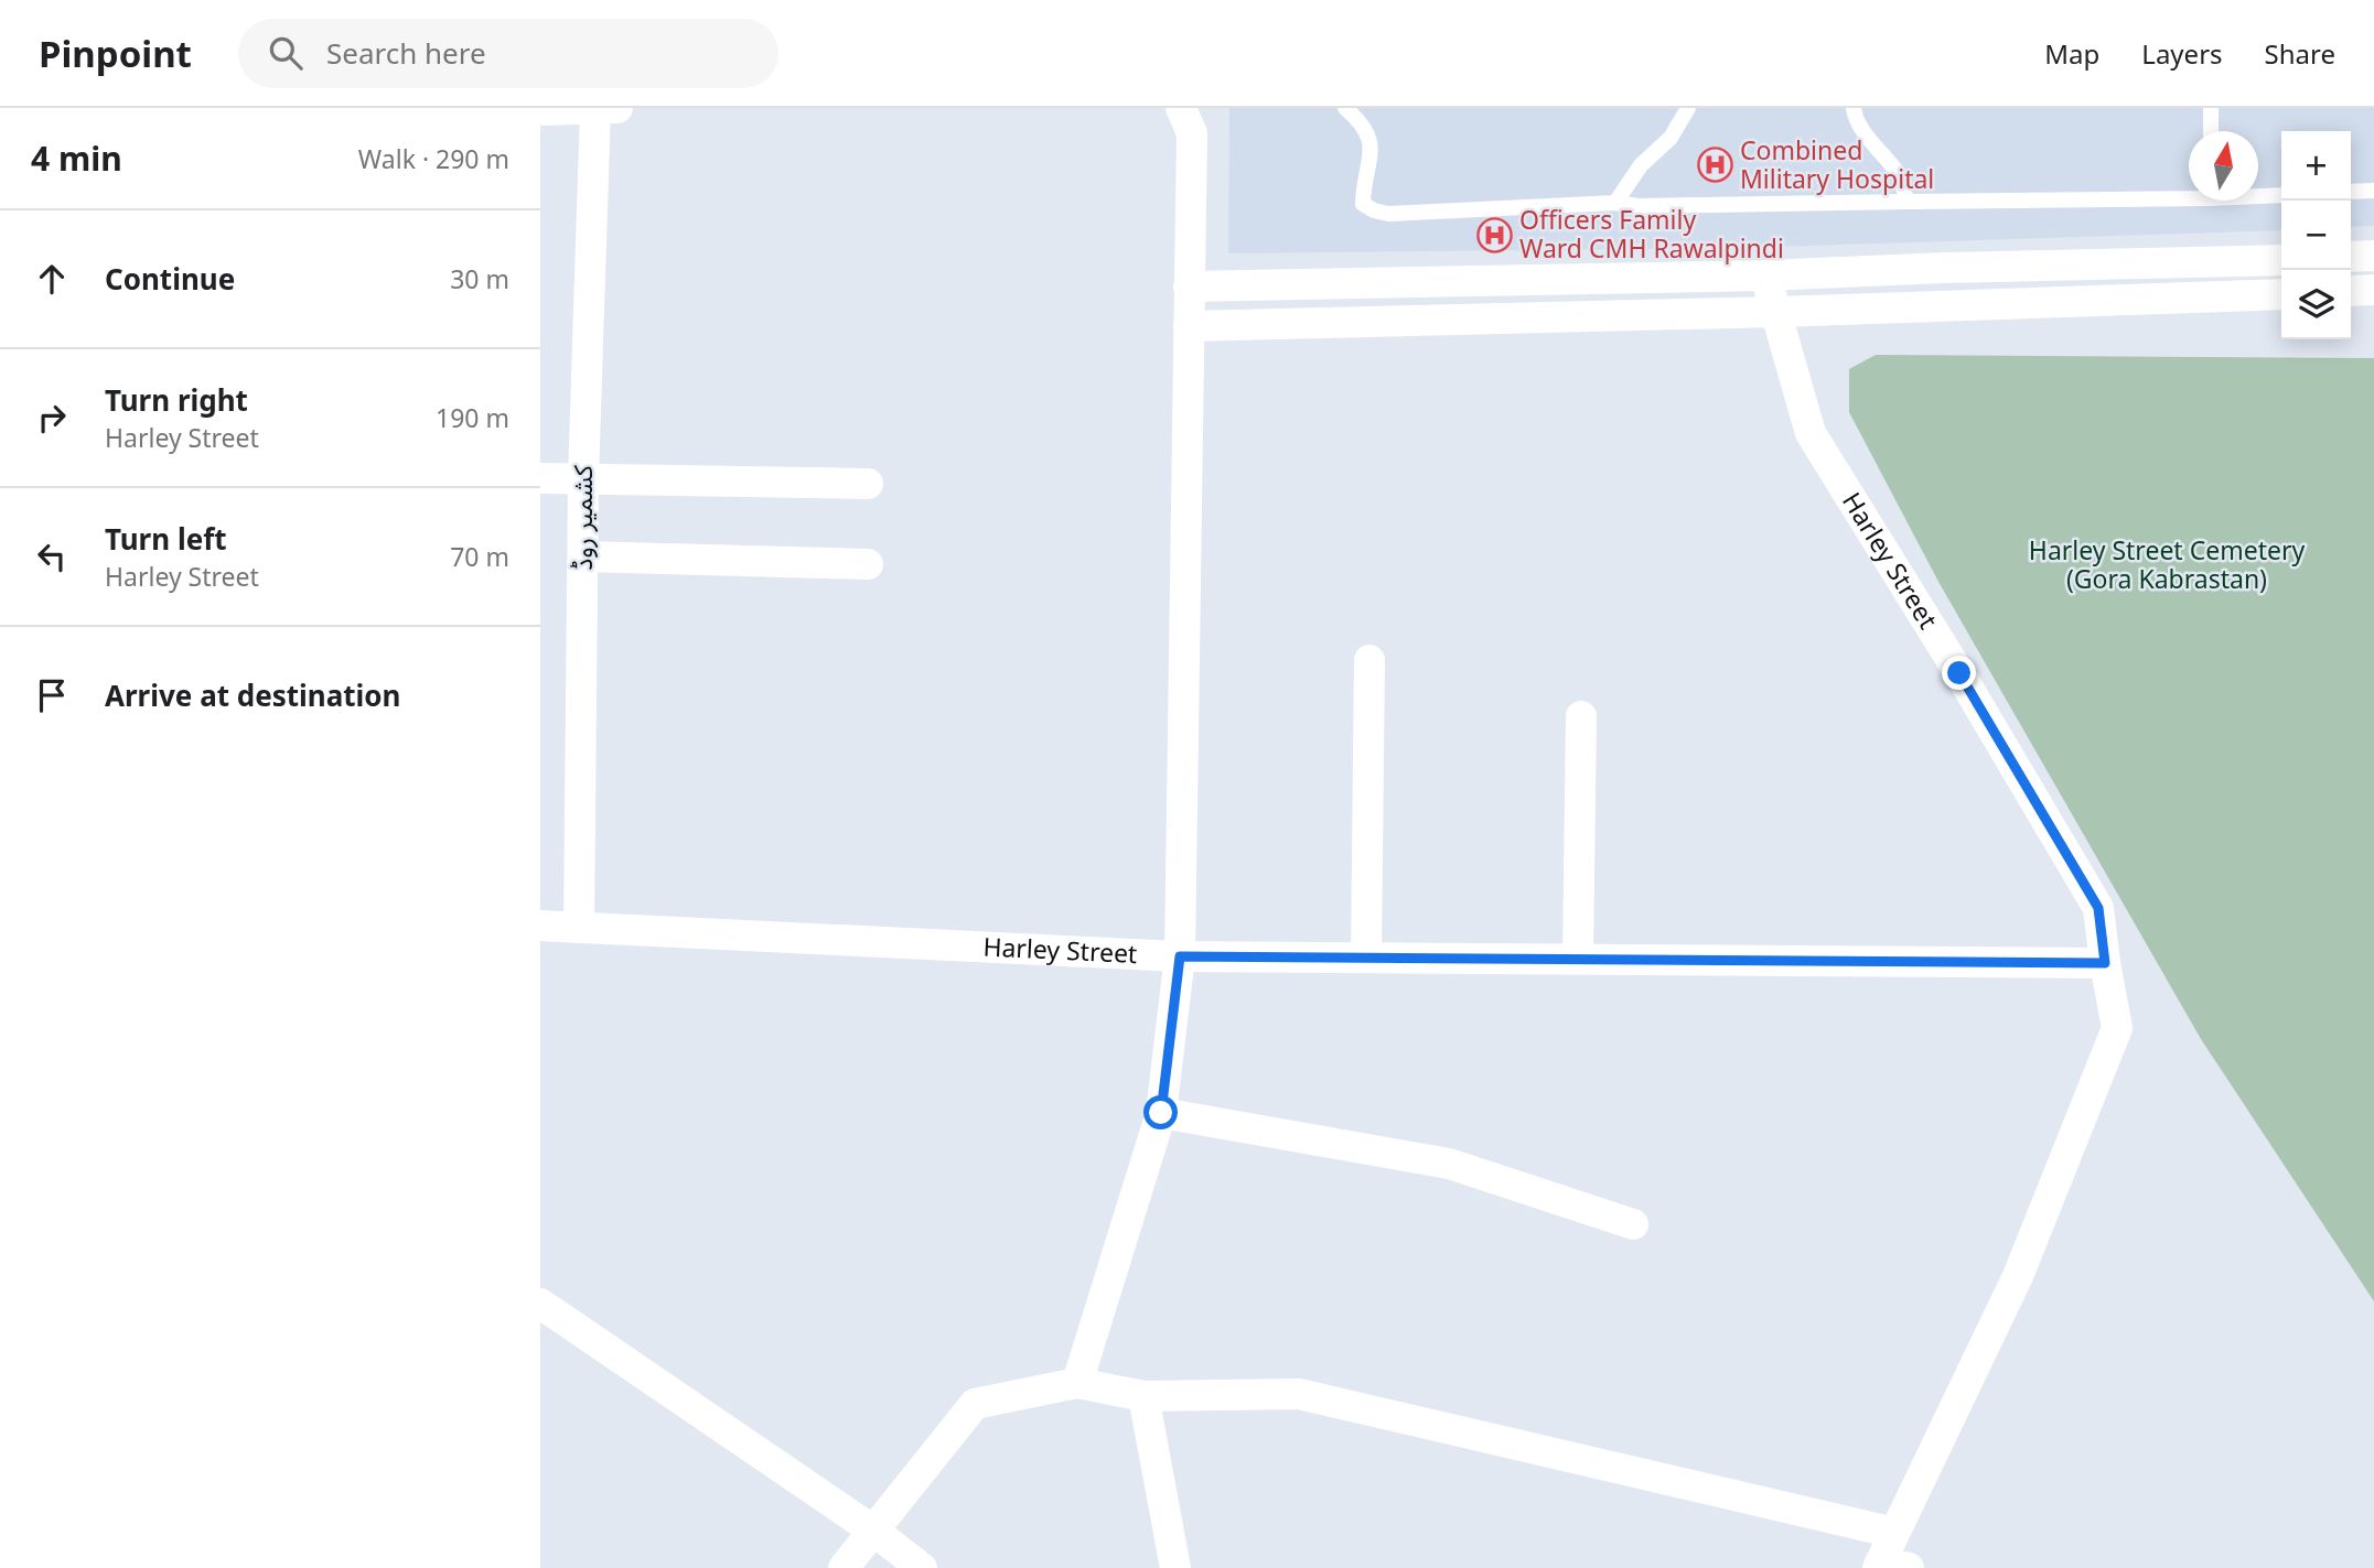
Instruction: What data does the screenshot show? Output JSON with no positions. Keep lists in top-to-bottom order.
{
  "streets": {
    "street": ["کشمیر روڈ", "Harley Street"]
  },
  "crossings": [
    ["کشمیر روڈ", "Harley Street"]
  ],
  "parks": ["Harley Street Cemetery (Gora Kabrastan)"],
  "places": {
    "hospital": ["Combined Military Hospital", "Officers Family Ward CMH Rawalpindi"]
  },
  "north": "top",
  "page": {
    "header": "Pinpoint",
    "search": "Search here",
    "nav": ["Map", "Layers", "Share"],
    "heading": ["4 min", "Walk · 290 m"],
    "map_buttons": ["+", "−"],
    "list": [
      ["Continue", "30 m"],
      ["Turn right", "Harley Street", "190 m"],
      ["Turn left", "Harley Street", "70 m"],
      "Arrive at destination"
    ]
  }
}
